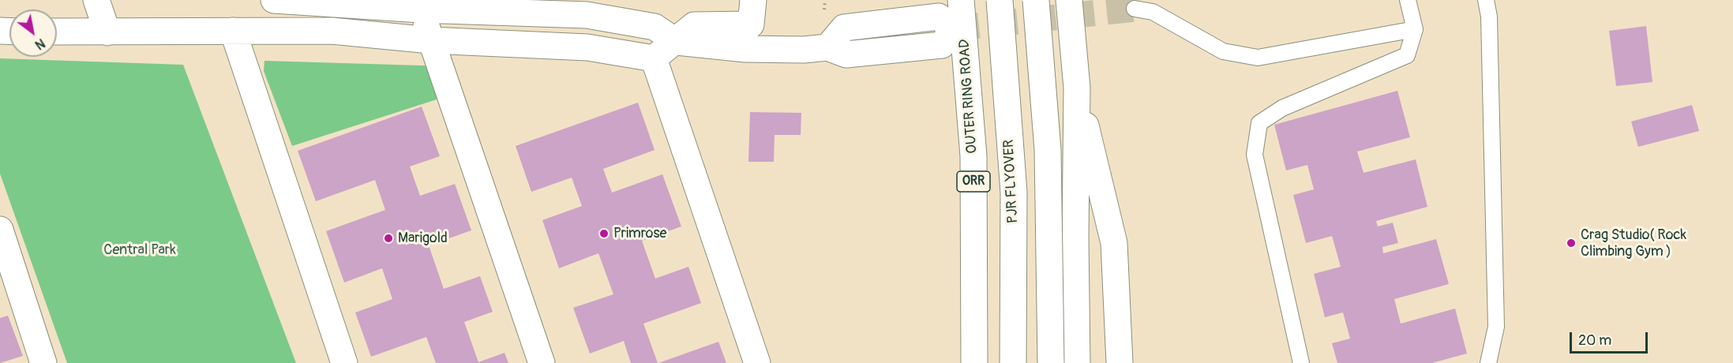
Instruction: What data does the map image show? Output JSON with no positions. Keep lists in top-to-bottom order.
{
  "streets": {
    "main road": ["OUTER RING ROAD", "ORR", "PJR FLYOVER"]
  },
  "parks": ["Central Park"],
  "places": ["Primrose", "Marigold", "Crag Studio( Rock Climbing Gym )"],
  "scale_bar": "20 m",
  "north": "bottom right"
}
